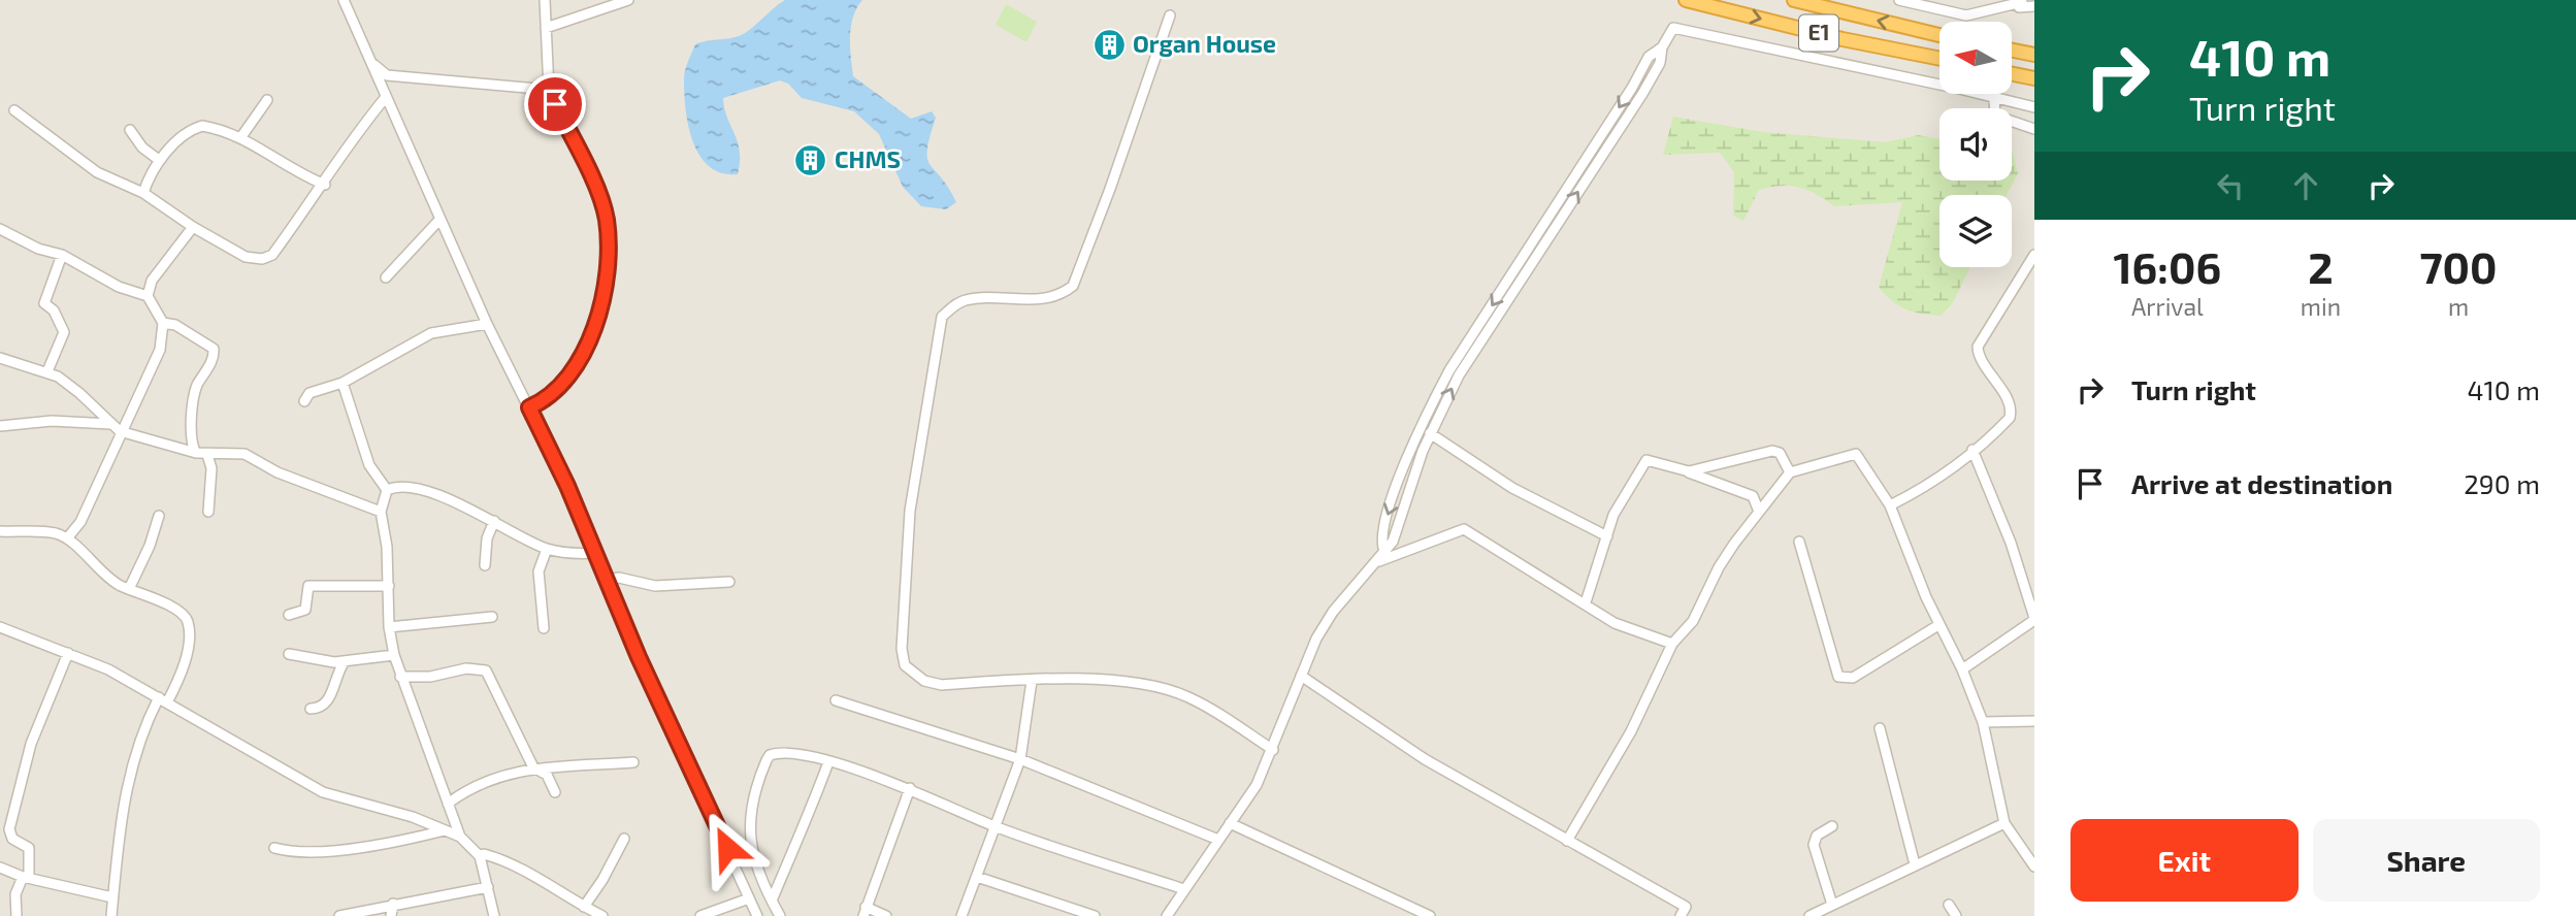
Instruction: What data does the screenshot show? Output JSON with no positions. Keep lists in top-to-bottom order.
{
  "streets": {
    "highway": ["E1"]
  },
  "places": {
    "building": ["Organ House", "CHMS"]
  },
  "north": "left",
  "page": {
    "turn": ["410 m", "Turn right"],
    "eta": [
      "16:06",
      "Arrival",
      "2",
      "min",
      "700",
      "m"
    ],
    "list": [
      {
        "name": "Turn right",
        "value": "410 m"
      },
      {
        "name": "Arrive at destination",
        "value": "290 m"
      }
    ],
    "buttons": ["Exit", "Share"]
  }
}
